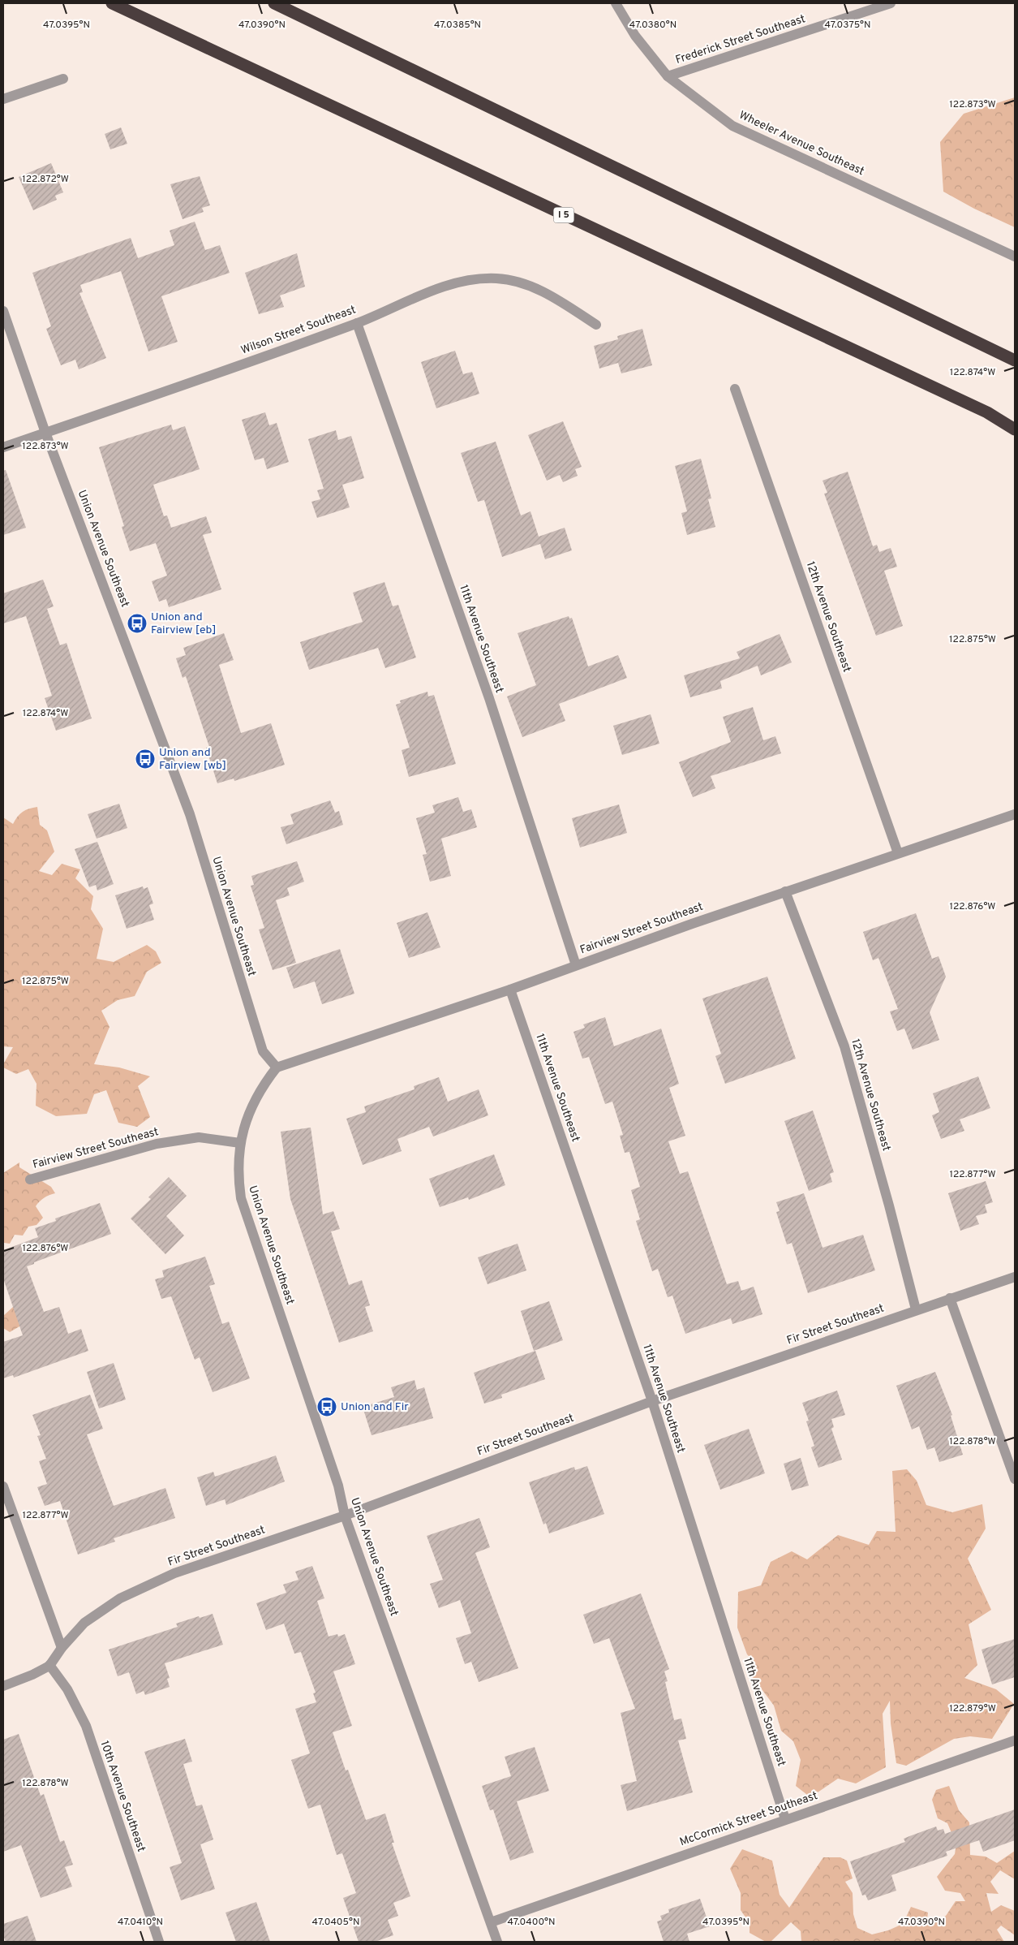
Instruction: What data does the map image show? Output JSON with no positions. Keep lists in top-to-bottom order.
{
  "streets": {
    "highway": ["I 5"],
    "street": [
      "Frederick Street Southeast",
      "Wheeler Avenue Southeast",
      "Wilson Street Southeast",
      "Union Avenue Southeast",
      "12th Avenue Southeast",
      "11th Avenue Southeast",
      "Fairview Street Southeast",
      "Fir Street Southeast",
      "10th Avenue Southeast",
      "McCormick Street Southeast"
    ]
  },
  "crossings": [
    ["Frederick Street Southeast", "Wheeler Avenue Southeast"],
    ["Wilson Street Southeast", "Union Avenue Southeast"],
    ["Wilson Street Southeast", "11th Avenue Southeast"],
    ["Union Avenue Southeast", "Fairview Street Southeast"],
    ["Union Avenue Southeast", "Fir Street Southeast"],
    ["Union Avenue Southeast", "McCormick Street Southeast"],
    ["12th Avenue Southeast", "Fairview Street Southeast"],
    ["12th Avenue Southeast", "Fir Street Southeast"],
    ["11th Avenue Southeast", "Fairview Street Southeast"],
    ["11th Avenue Southeast", "Fir Street Southeast"],
    ["11th Avenue Southeast", "McCormick Street Southeast"],
    ["Fir Street Southeast", "10th Avenue Southeast"]
  ],
  "places": {
    "bus stop": ["Union and Fairview [eb]", "Union and Fairview [wb]", "Union and Fir"]
  },
  "coordinates": [
    "47.0395°N",
    "47.0390°N",
    "47.0385°N",
    "47.0380°N",
    "47.0375°N",
    "122.873°W",
    "122.872°W",
    "122.874°W",
    "122.875°W",
    "122.876°W",
    "122.877°W",
    "122.878°W",
    "122.879°W",
    "47.0410°N",
    "47.0405°N",
    "47.0400°N"
  ]
}
